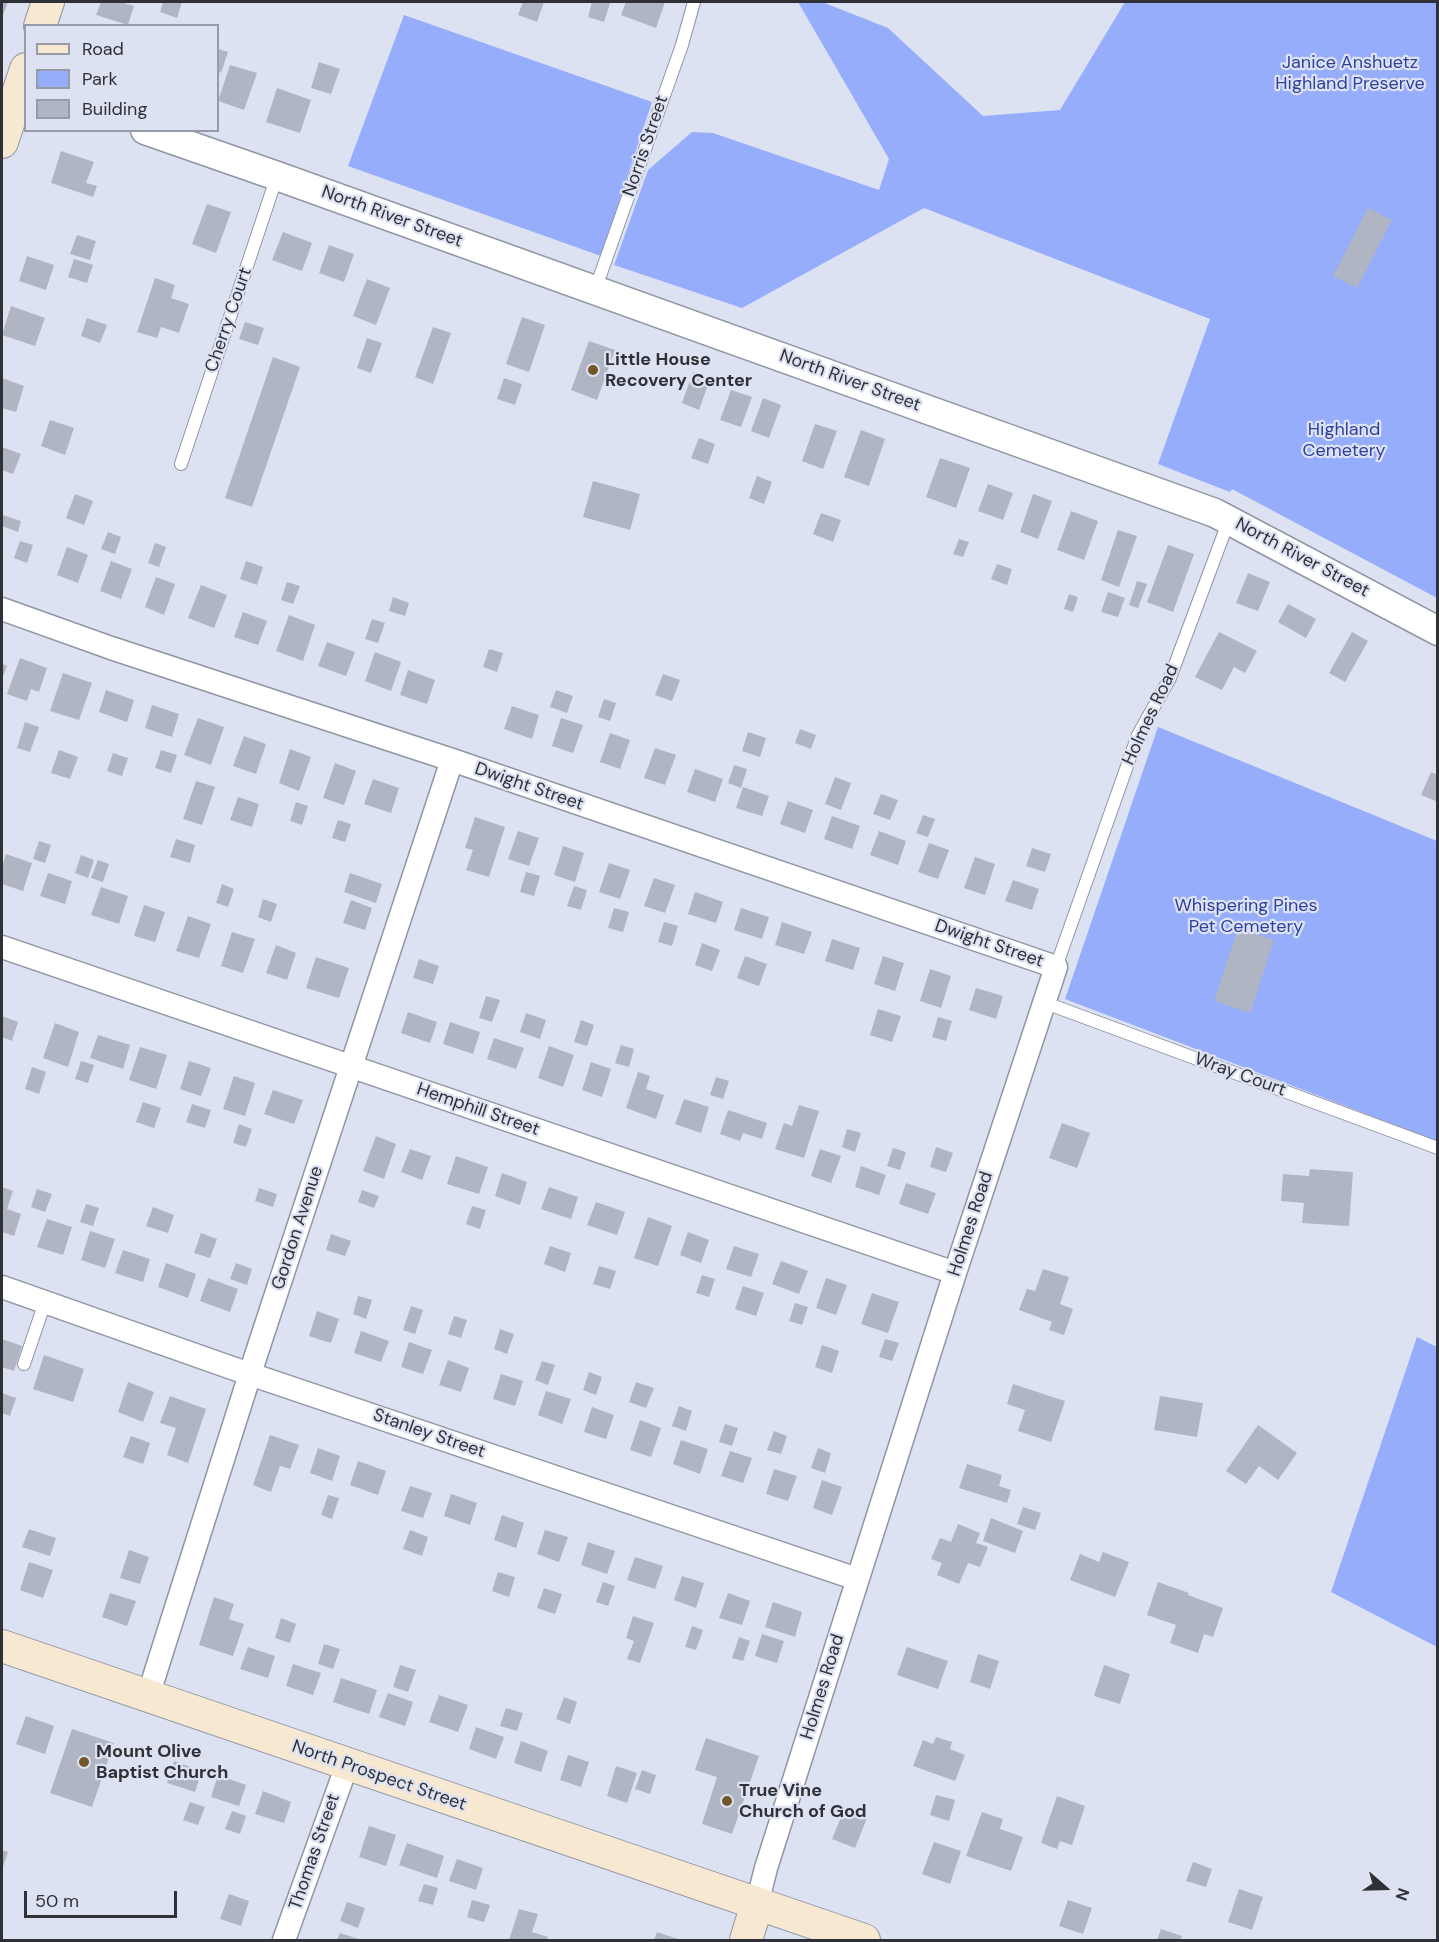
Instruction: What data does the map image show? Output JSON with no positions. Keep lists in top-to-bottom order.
{
  "streets": {
    "main road": ["Holmes Road", "North Prospect Street"],
    "street": [
      "North River Street",
      "Dwight Street",
      "Hemphill Street",
      "Gordon Avenue",
      "Stanley Street",
      "Thomas Street"
    ],
    "lane": ["Norris Street", "Cherry Court", "Wray Court"]
  },
  "crossings": [
    ["Norris Street", "North River Street"],
    ["North River Street", "Cherry Court"],
    ["North River Street", "Holmes Road"],
    ["Holmes Road", "Dwight Street"],
    ["Holmes Road", "Wray Court"],
    ["Holmes Road", "Hemphill Street"],
    ["Holmes Road", "Stanley Street"],
    ["Holmes Road", "North Prospect Street"],
    ["Dwight Street", "Gordon Avenue"],
    ["Hemphill Street", "Gordon Avenue"],
    ["Gordon Avenue", "Stanley Street"],
    ["Gordon Avenue", "North Prospect Street"],
    ["North Prospect Street", "Thomas Street"]
  ],
  "parks": ["Janice Anshuetz Highland Preserve", "Highland Cemetery", "Whispering Pines Pet Cemetery"],
  "places": ["Little House Recovery Center", "Mount Olive Baptist Church", "True Vine Church of God"],
  "legend": ["Road", "Park", "Building"],
  "scale_bar": "50 m",
  "north": "right"
}
